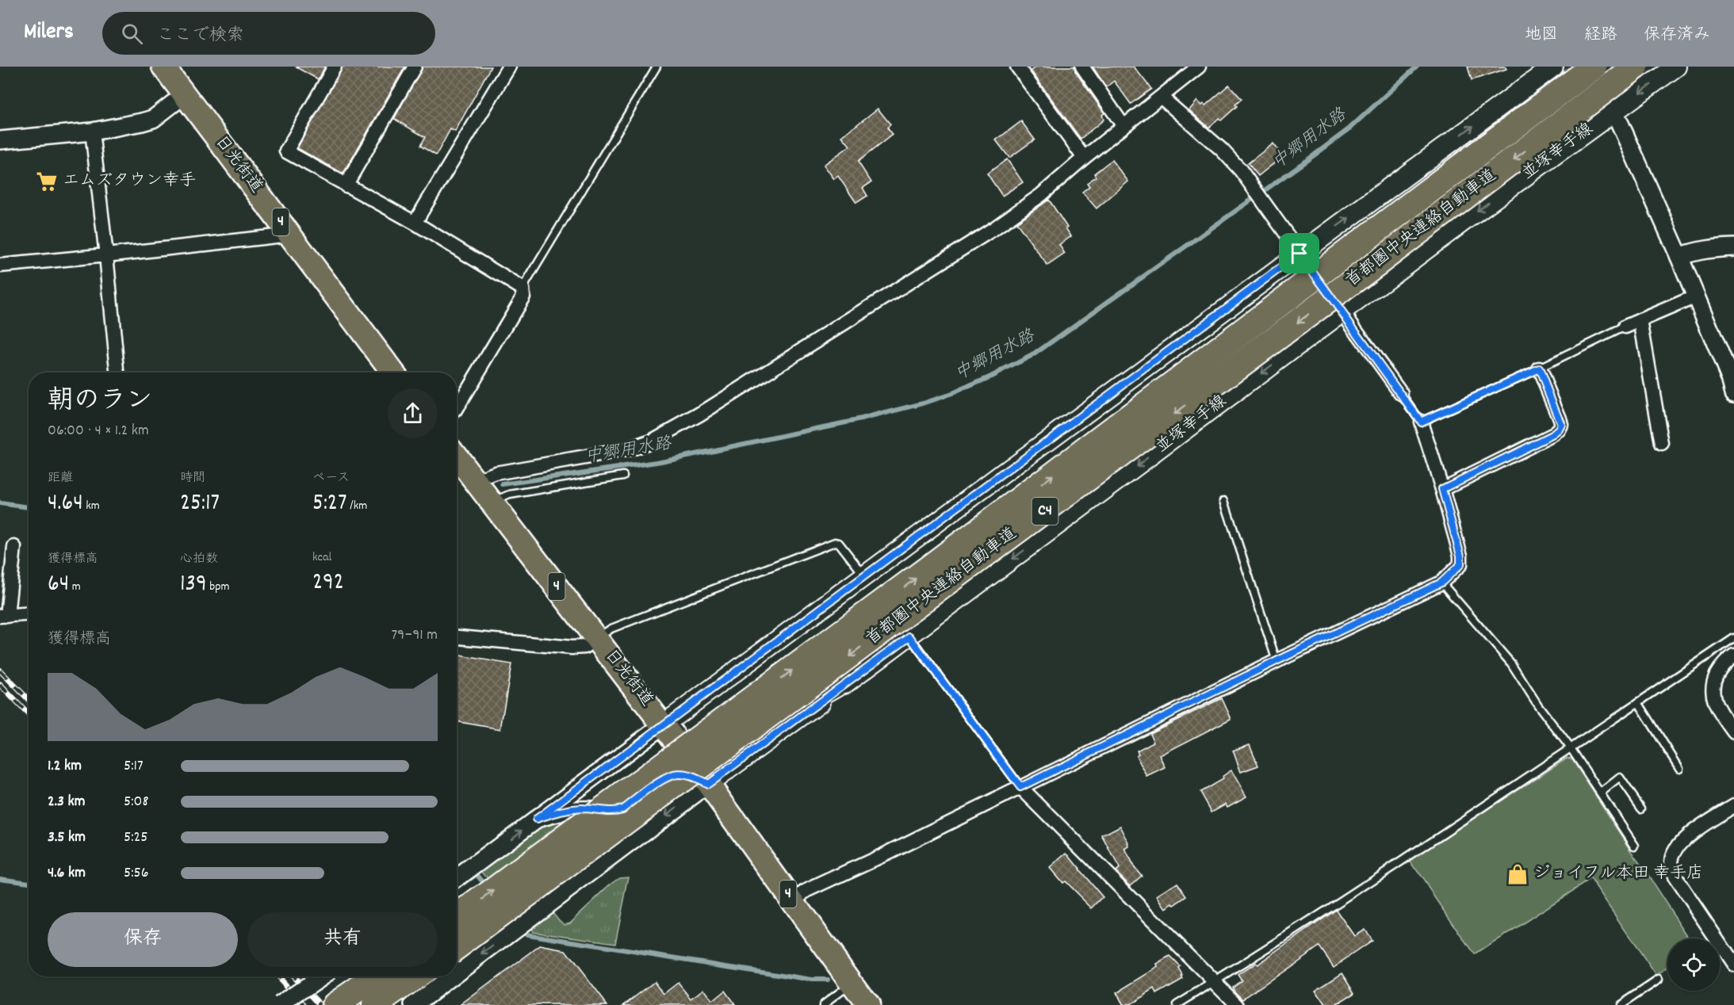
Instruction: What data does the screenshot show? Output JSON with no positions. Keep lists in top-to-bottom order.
{
  "streets": {
    "highway": [
      "日光街道",
      "4",
      "首都圏中央連絡自動車道",
      "C4"
    ],
    "main road": ["並塚幸手線"]
  },
  "crossings": [
    ["並塚幸手線", "日光街道"]
  ],
  "water": ["中郷用水路"],
  "places": {
    "supermarket": ["エムズタウン幸手"],
    "shop": ["ジョイフル本田 幸手店"]
  },
  "page": {
    "header": "Milers",
    "search": "ここで検索",
    "nav": ["地図", "経路", "保存済み"],
    "heading": ["朝のラン", "06:00 · 4 × 1.2 km"],
    "stats": [
      ["距離", "4.64 km"],
      ["時間", "25:17"],
      ["ペース", "5:27 /km"],
      ["獲得標高", "64 m"],
      ["心拍数", "139 bpm"],
      ["kcal", "292"]
    ],
    "chart": ["獲得標高", "79–91 m"],
    "list": [
      {
        "name": "1.2 km",
        "note": "5:17"
      },
      {
        "name": "2.3 km",
        "note": "5:08"
      },
      {
        "name": "3.5 km",
        "note": "5:25"
      },
      {
        "name": "4.6 km",
        "note": "5:56"
      }
    ],
    "buttons": ["保存", "共有"]
  }
}
